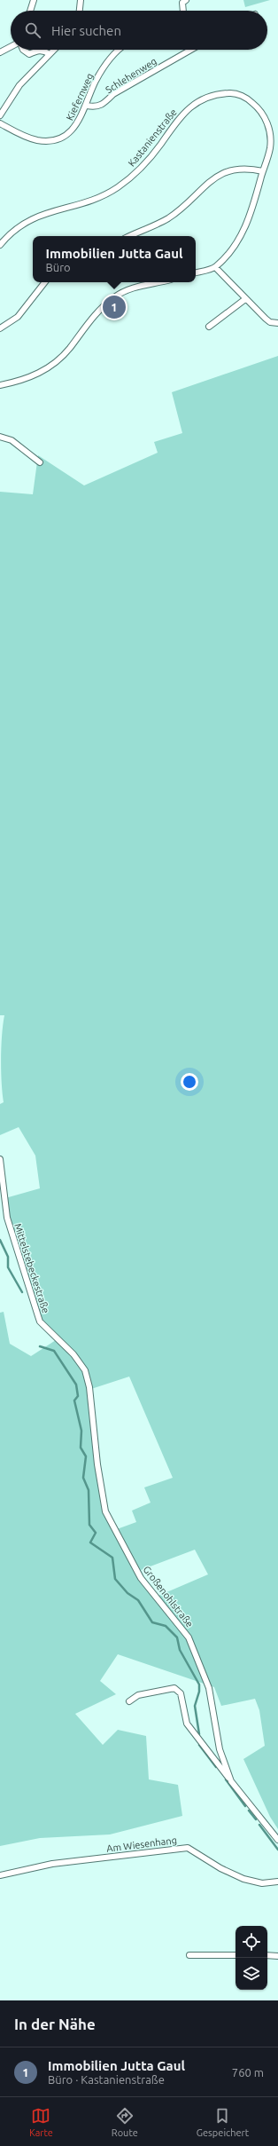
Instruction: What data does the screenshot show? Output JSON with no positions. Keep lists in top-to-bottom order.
{
  "streets": {
    "street": [
      "Schlehenweg",
      "Kiefernweg",
      "Kastanienstraße",
      "Mittelstebeckestraße",
      "Großenohlstraße",
      "Am Wiesenhang"
    ]
  },
  "crossings": [
    ["Schlehenweg", "Kiefernweg"],
    ["Mittelstebeckestraße", "Großenohlstraße"]
  ],
  "page": {
    "search": "Hier suchen",
    "popup": ["Immobilien Jutta Gaul", "Büro"],
    "pins": "1",
    "heading": "In der Nähe",
    "list": [
      {
        "mark": "1",
        "name": "Immobilien Jutta Gaul",
        "note": "Büro · Kastanienstraße",
        "value": "760 m"
      }
    ],
    "nav": ["Karte", "Route", "Gespeichert"]
  }
}
